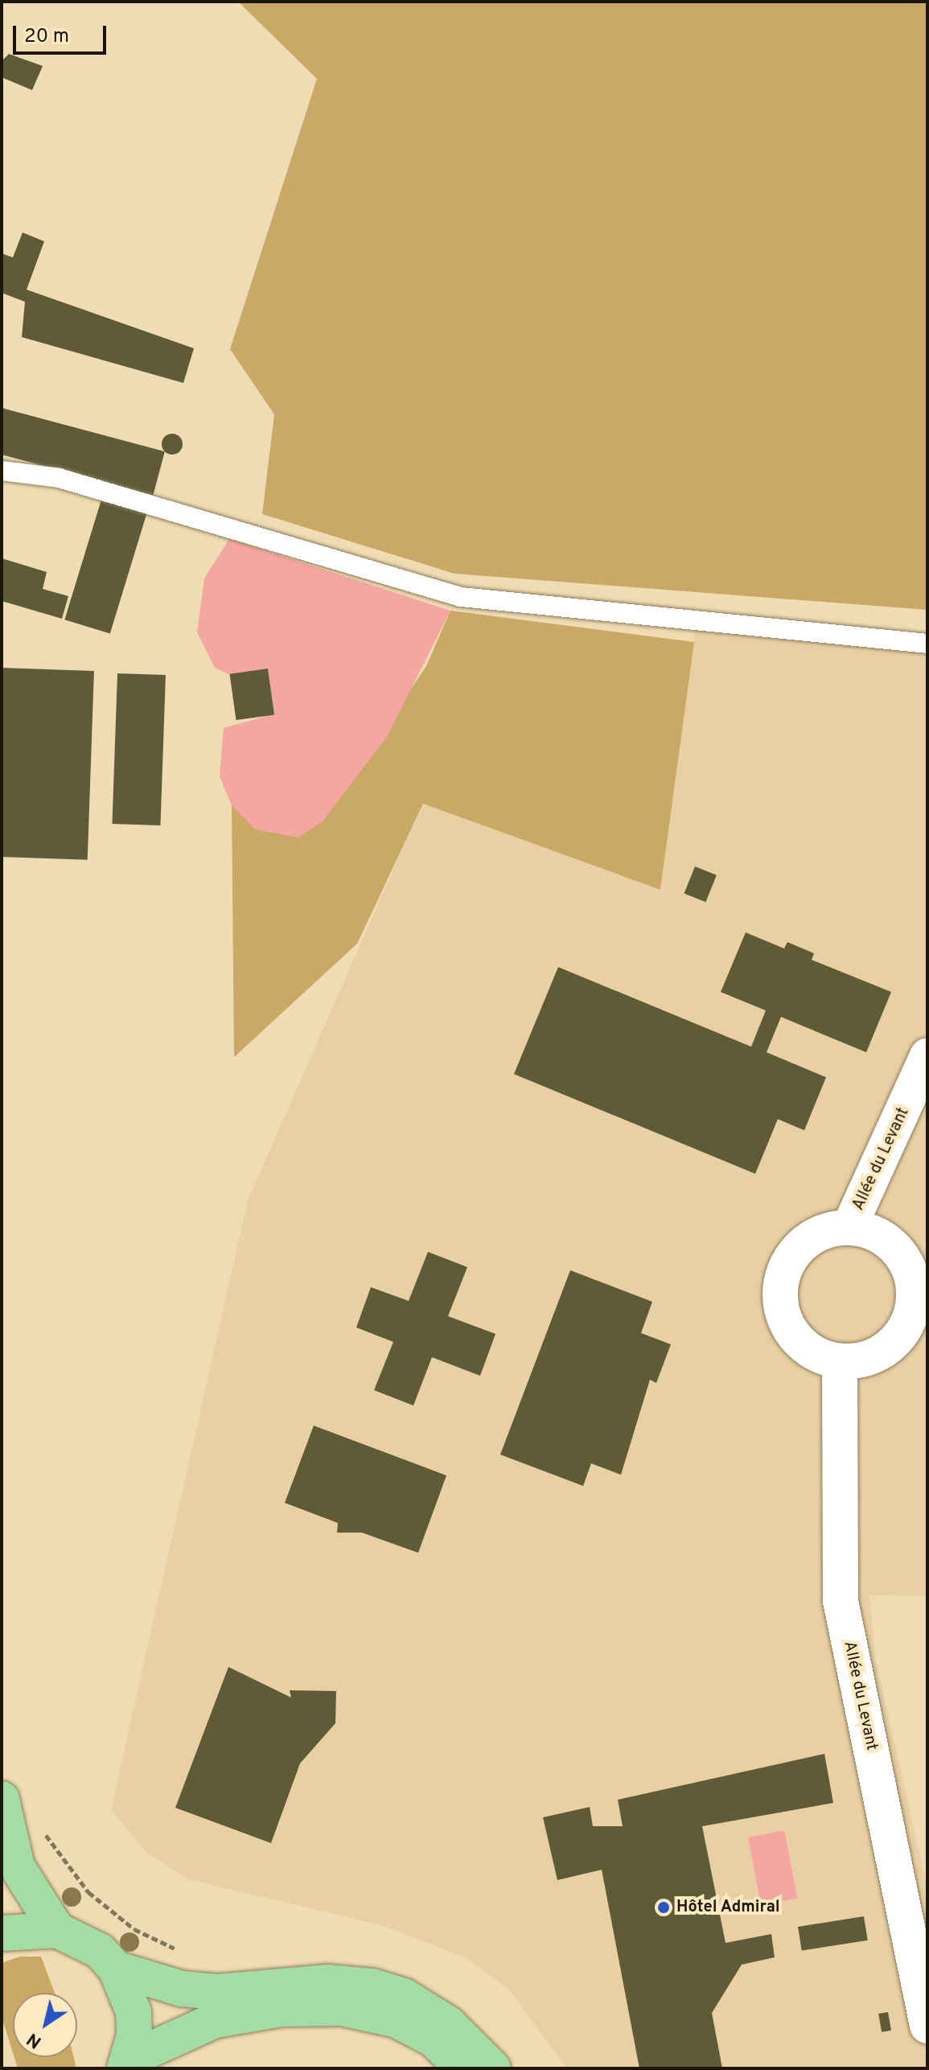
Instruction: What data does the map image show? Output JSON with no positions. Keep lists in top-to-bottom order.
{
  "streets": {
    "street": ["Allée du Levant"]
  },
  "places": ["Hôtel Admiral"],
  "scale_bar": "20 m",
  "north": "bottom left"
}
